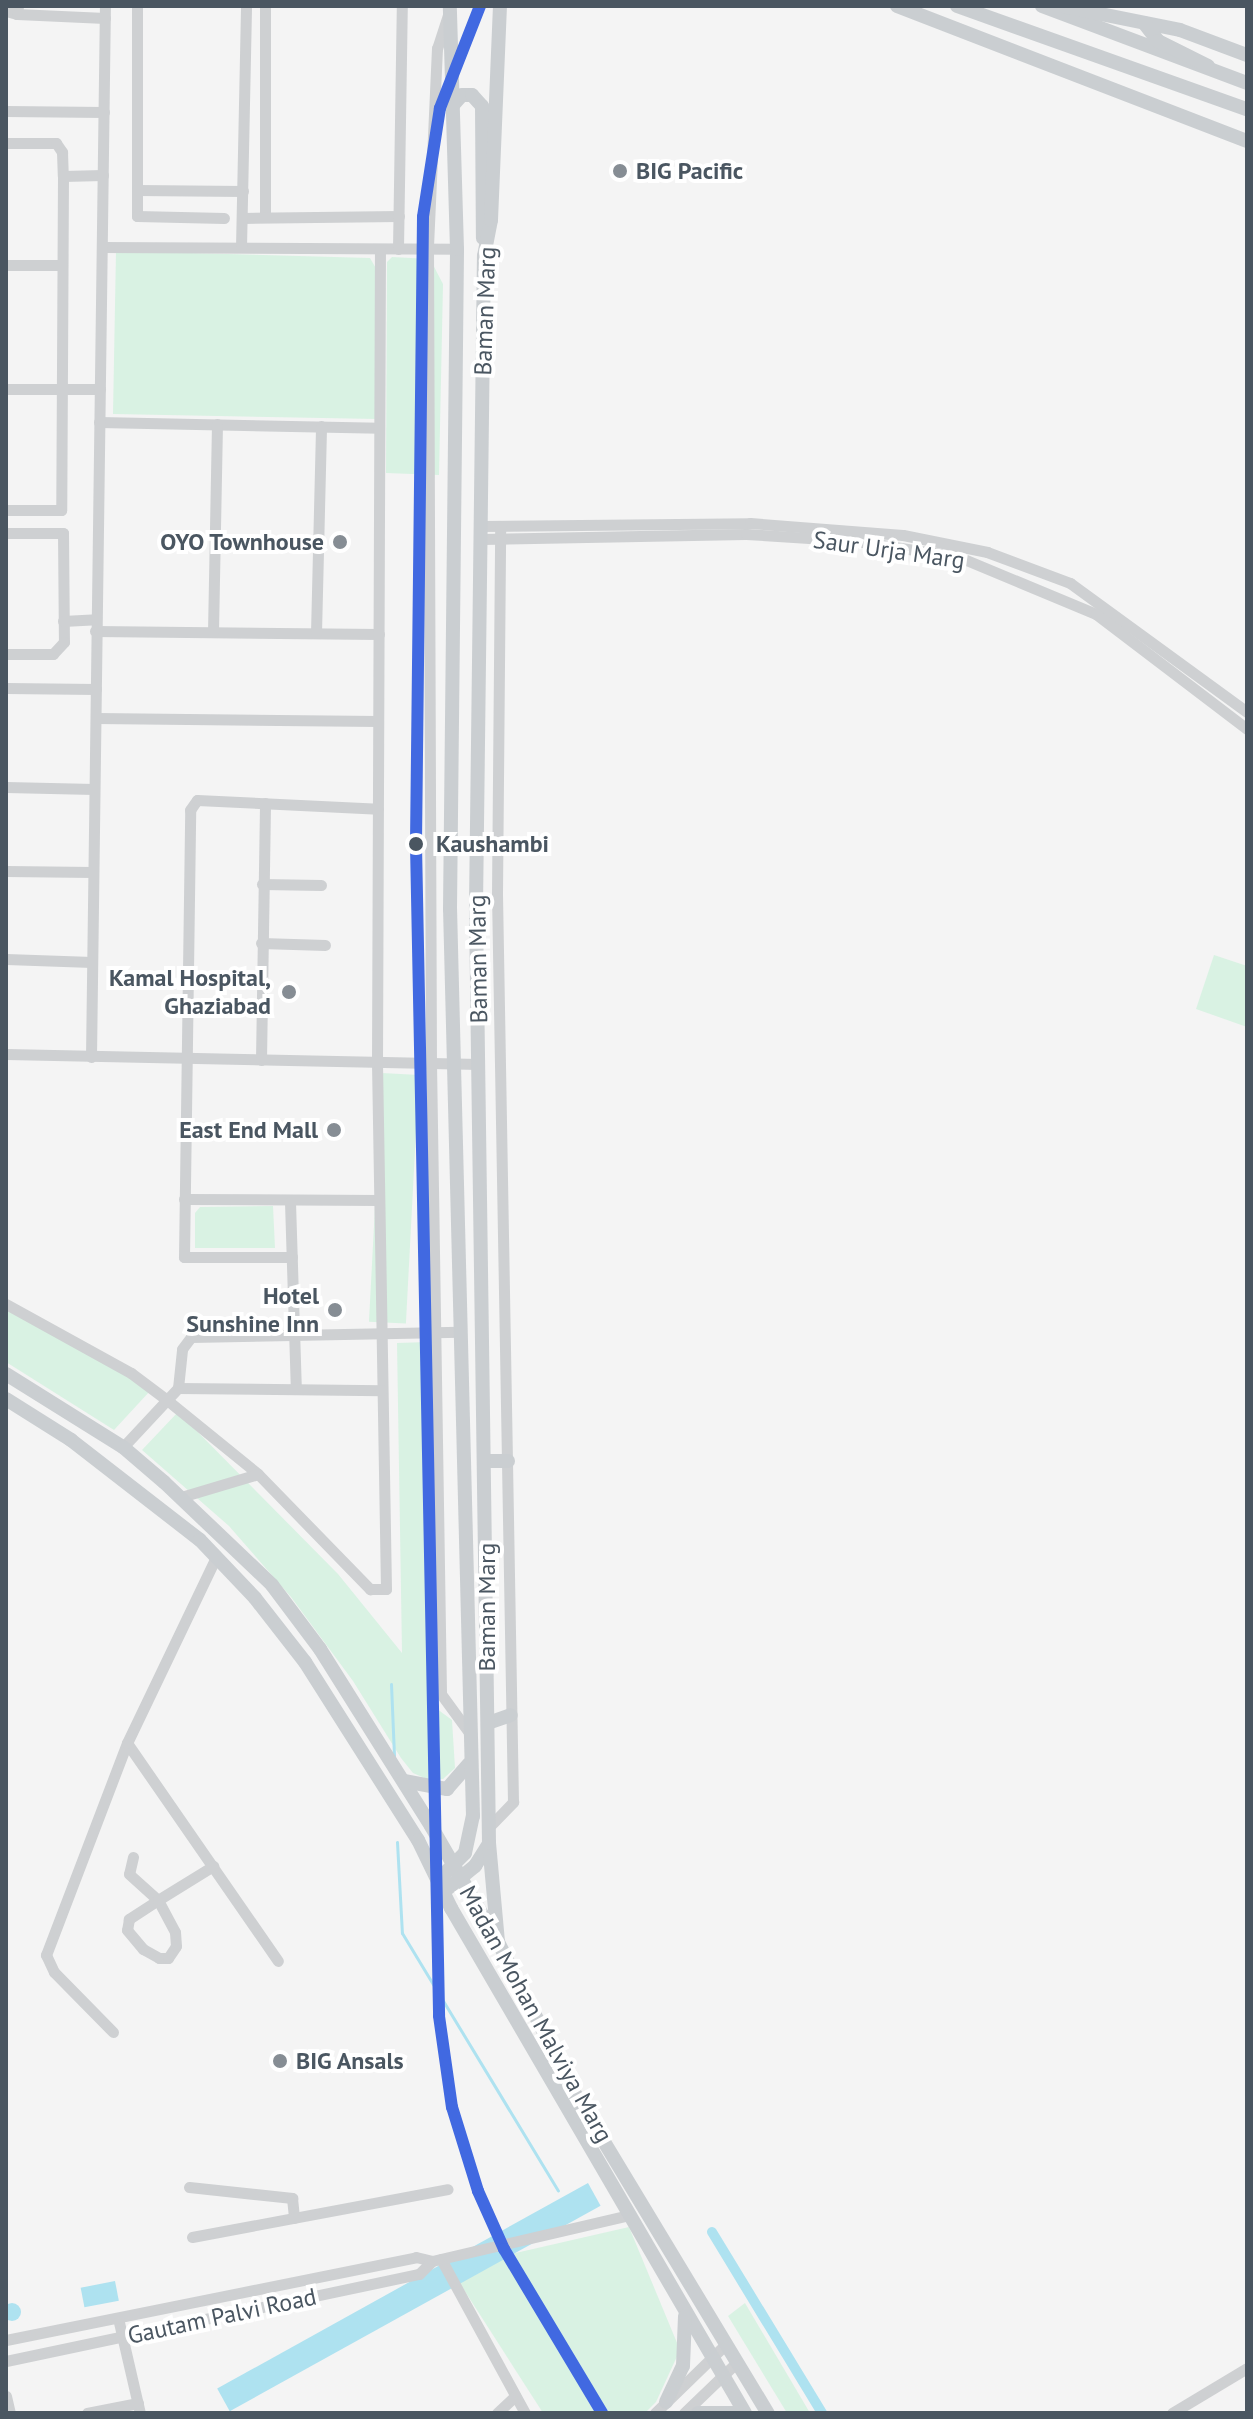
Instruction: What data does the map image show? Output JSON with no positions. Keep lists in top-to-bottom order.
{
  "streets": {
    "main road": ["Baman Marg", "Madan Mohan Malviya Marg"],
    "street": ["Saur Urja Marg", "Gautam Palvi Road"]
  },
  "crossings": [
    ["Baman Marg", "Saur Urja Marg"],
    ["Baman Marg", "Madan Mohan Malviya Marg"],
    ["Madan Mohan Malviya Marg", "Gautam Palvi Road"]
  ],
  "places": [
    "BIG Pacific",
    "OYO Townhouse",
    "Kaushambi",
    "Kamal Hospital, Ghaziabad",
    "East End Mall",
    "Hotel Sunshine Inn",
    "BIG Ansals"
  ]
}
